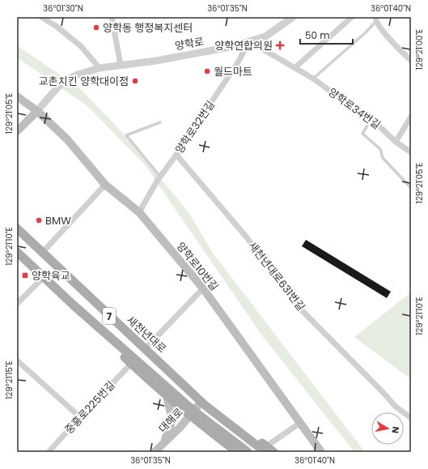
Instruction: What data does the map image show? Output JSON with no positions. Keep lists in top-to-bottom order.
{
  "streets": {
    "main road": [
      "양학로",
      "양학로10번길",
      "7",
      "새천년대로",
      "대해로"
    ],
    "street": [
      "양학로34번길",
      "양학로32번길",
      "새천년대로631번길",
      "중흥로225번길"
    ]
  },
  "crossings": [
    ["양학로", "양학로34번길"],
    ["양학로", "양학로32번길"],
    ["양학로", "양학로10번길"],
    ["양학로34번길", "양학로32번길"],
    ["양학로32번길", "양학로10번길"],
    ["양학로32번길", "새천년대로631번길"],
    ["7", "대해로"],
    ["새천년대로", "대해로"]
  ],
  "places": {
    "other": [
      "양학동 행정복지센터",
      "월드마트",
      "교촌치킨 양학대이점",
      "BMW"
    ],
    "health": ["양학연합의원"],
    "transit": ["양학육교"]
  },
  "scale_bar": "50 m",
  "north": "right",
  "coordinates": [
    "36°01'30\"N",
    "36°01'35\"N",
    "36°01'40\"N",
    "129°21'00\"E",
    "129°21'05\"E",
    "129°21'10\"E",
    "129°21'15\"E"
  ]
}
